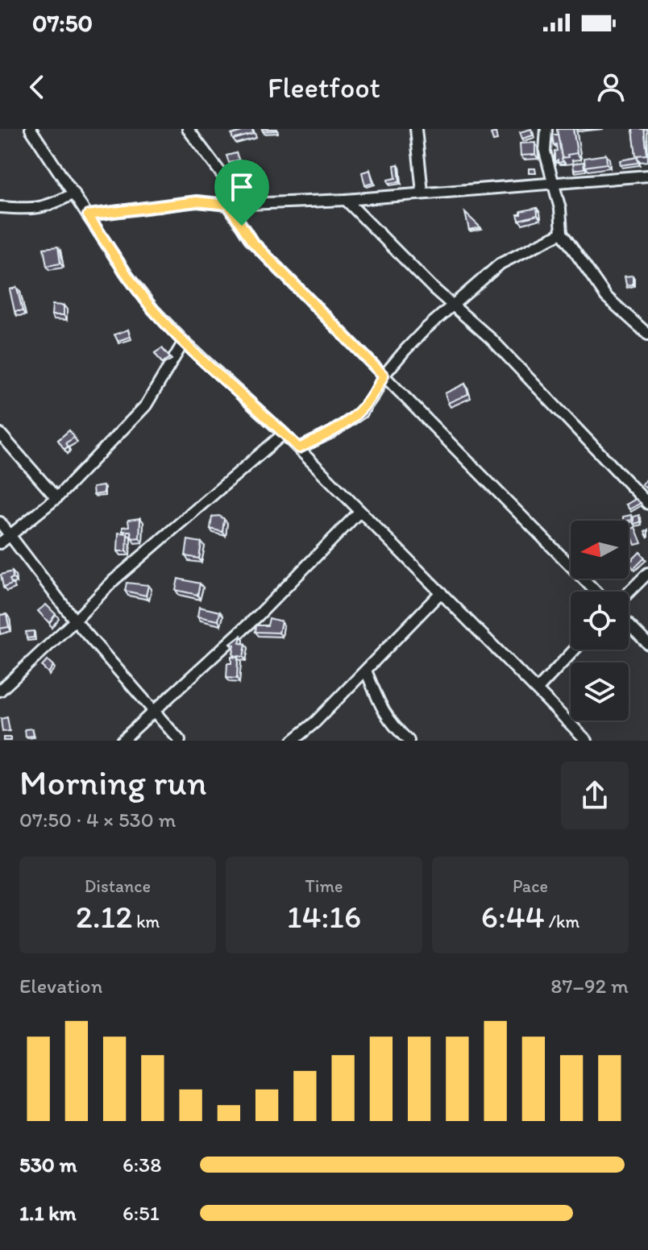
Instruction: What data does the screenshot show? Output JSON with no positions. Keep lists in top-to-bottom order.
{
  "north": "left",
  "page": {
    "status": "07:50",
    "header": "Fleetfoot",
    "heading": ["Morning run", "07:50 · 4 × 530 m"],
    "stats": [
      ["Distance", "2.12 km"],
      ["Time", "14:16"],
      ["Pace", "6:44 /km"]
    ],
    "chart": ["Elevation", "87–92 m"],
    "list": [
      {
        "name": "530 m",
        "note": "6:38"
      },
      {
        "name": "1.1 km",
        "note": "6:51"
      }
    ]
  }
}
